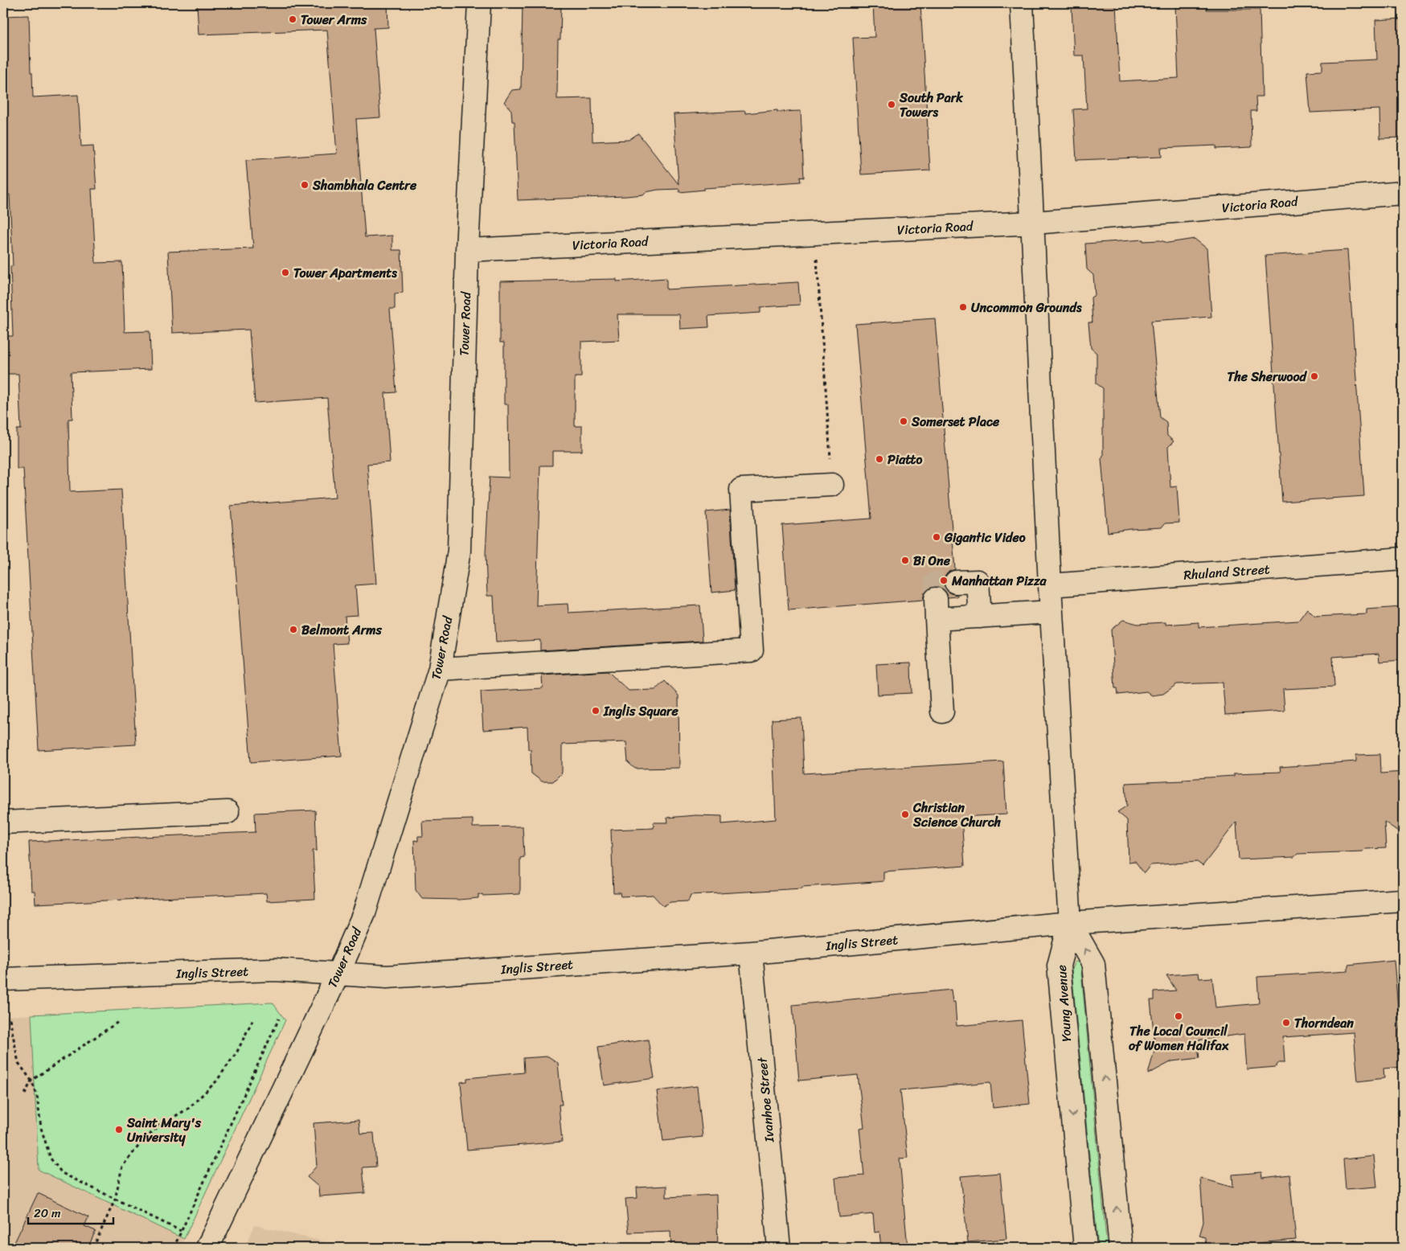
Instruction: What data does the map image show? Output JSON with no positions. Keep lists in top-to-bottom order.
{
  "streets": {
    "street": [
      "Victoria Road",
      "Tower Road",
      "Rhuland Street",
      "Inglis Street",
      "Young Avenue",
      "Ivanhoe Street"
    ]
  },
  "crossings": [
    ["Victoria Road", "Tower Road"],
    ["Tower Road", "Inglis Street"],
    ["Inglis Street", "Young Avenue"],
    ["Inglis Street", "Ivanhoe Street"]
  ],
  "places": [
    "Tower Arms",
    "South Park Towers",
    "Shambhala Centre",
    "Tower Apartments",
    "Uncommon Grounds",
    "The Sherwood",
    "Somerset Place",
    "Piatto",
    "Gigantic Video",
    "Bi One",
    "Manhattan Pizza",
    "Belmont Arms",
    "Inglis Square",
    "Christian Science Church",
    "The Local Council of Women Halifax",
    "Thorndean",
    "Saint Mary's University"
  ],
  "scale_bar": "20 m"
}
